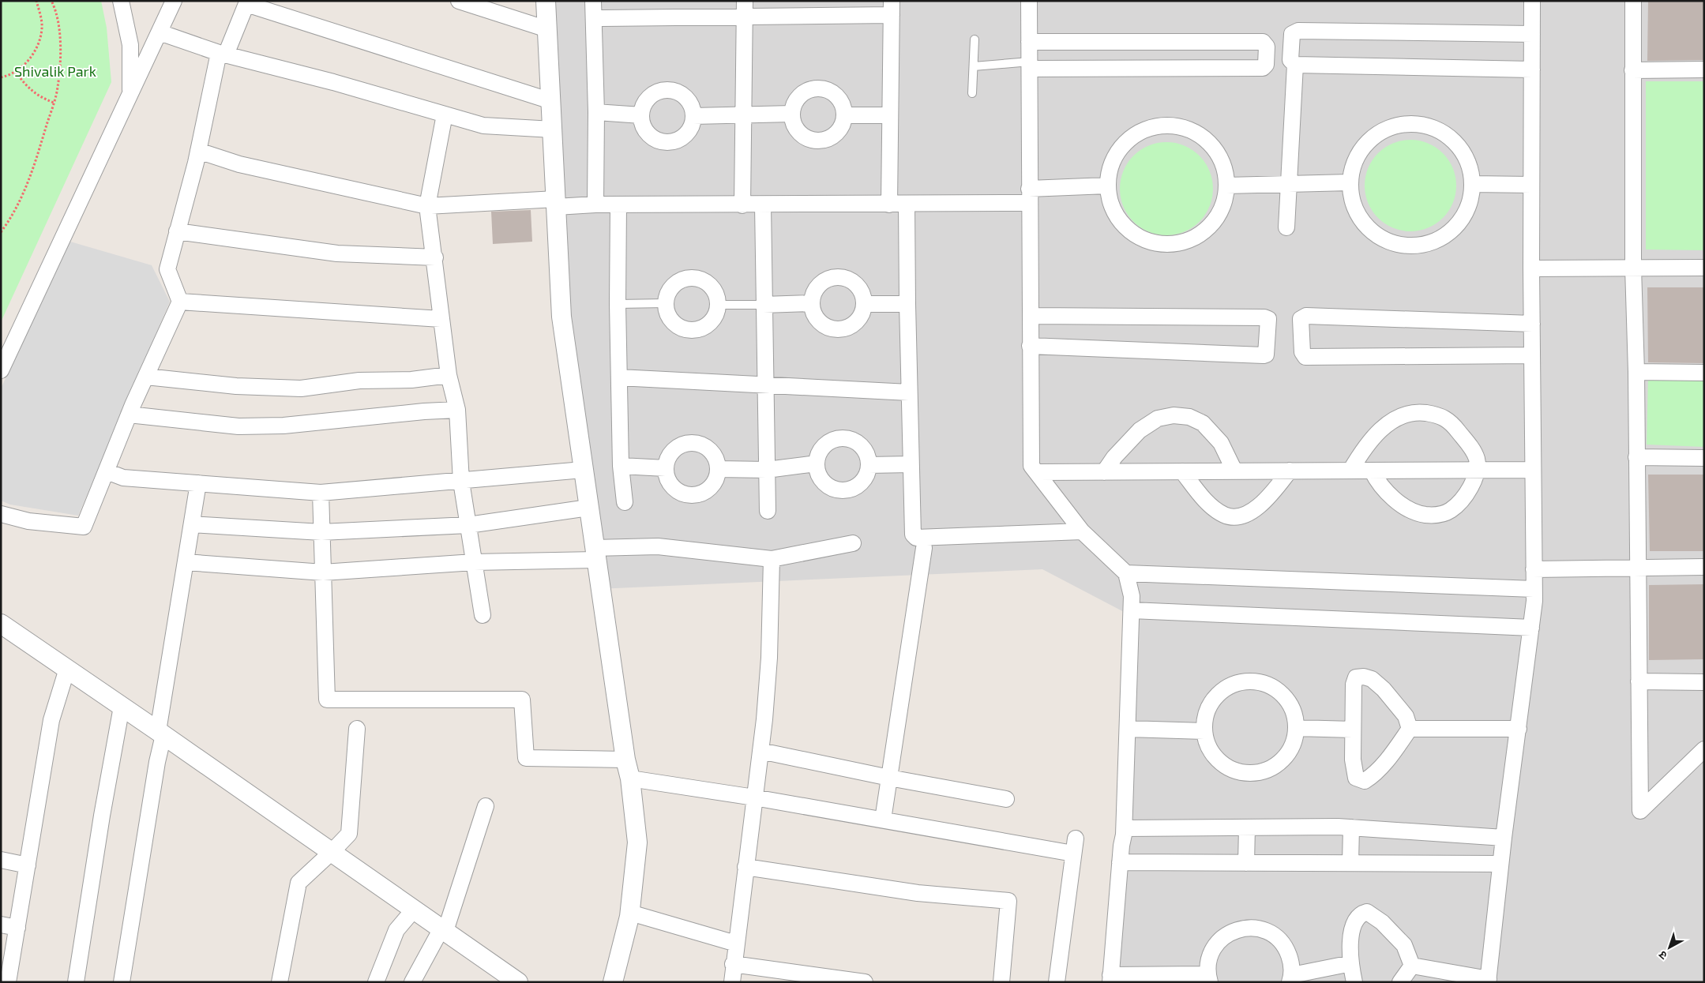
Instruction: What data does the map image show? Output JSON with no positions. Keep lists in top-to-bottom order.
{
  "parks": ["Shivalik Park"],
  "north": "bottom left"
}
